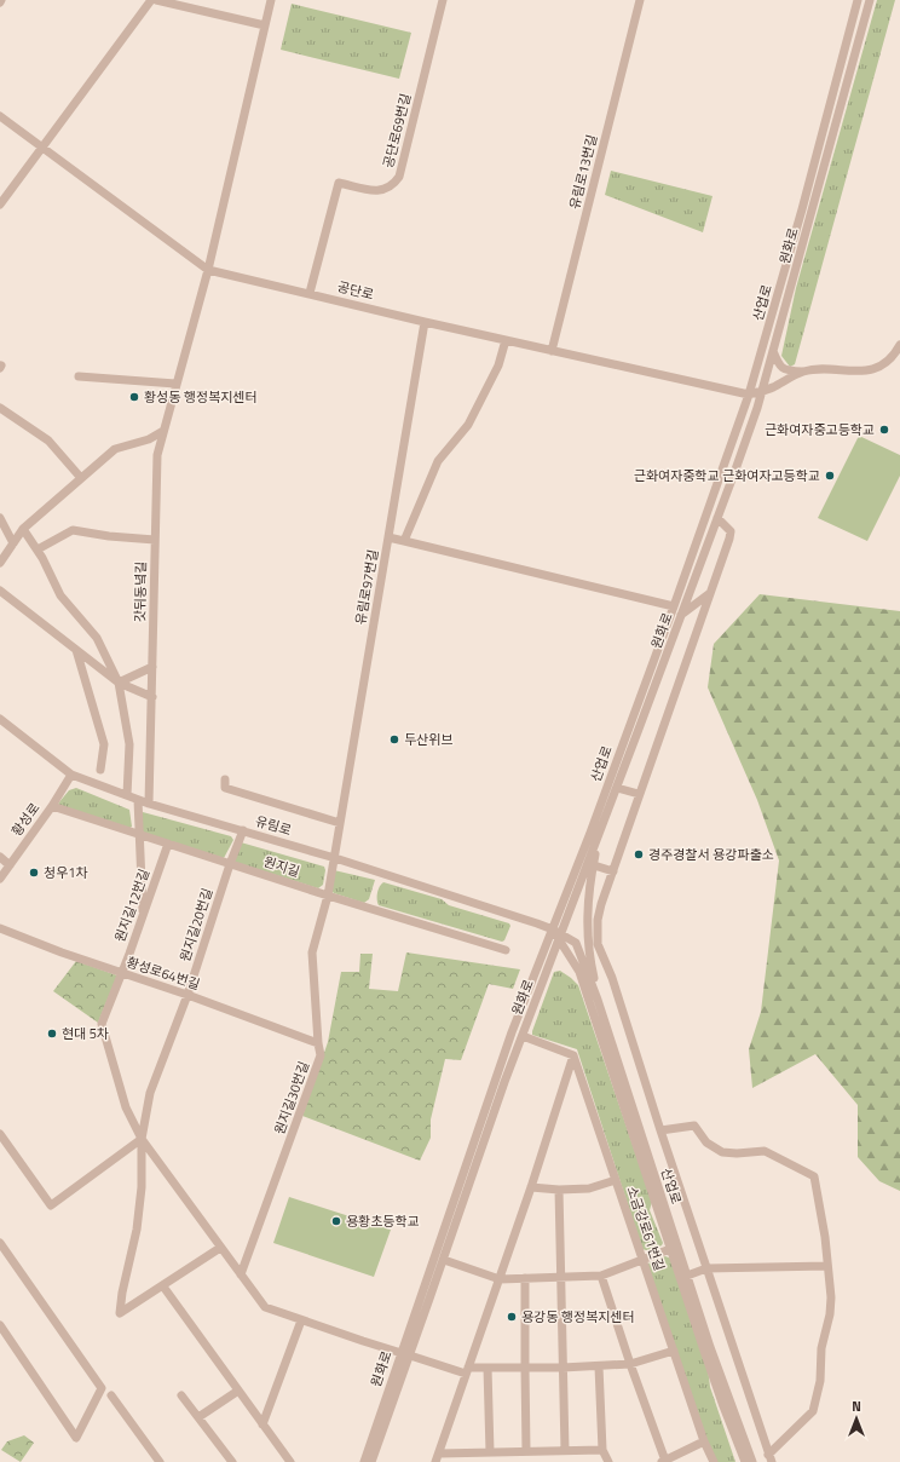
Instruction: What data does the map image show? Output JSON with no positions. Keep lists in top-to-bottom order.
{
  "streets": {
    "street": [
      "공단로69번길",
      "유림로13번길",
      "원화로",
      "공단로",
      "산업로",
      "유림로97번길",
      "갓뒤동녘길",
      "황성로",
      "유림로",
      "원지길",
      "원지길12번길",
      "원지길20번길",
      "황성로64번길",
      "원지길30번길",
      "소금강로61번길"
    ]
  },
  "crossings": [
    ["공단로69번길", "공단로"],
    ["유림로13번길", "공단로"],
    ["원화로", "산업로"],
    ["원화로", "유림로"],
    ["원화로", "원지길12번길"],
    ["원화로", "소금강로61번길"],
    ["공단로", "산업로"],
    ["공단로", "갓뒤동녘길"],
    ["산업로", "유림로97번길"],
    ["산업로", "유림로"],
    ["유림로97번길", "유림로"],
    ["유림로97번길", "원지길"],
    ["유림로97번길", "원지길30번길"],
    ["갓뒤동녘길", "유림로"],
    ["황성로", "유림로"],
    ["황성로", "원지길"],
    ["유림로", "원지길20번길"],
    ["원지길", "원지길12번길"],
    ["원지길", "원지길20번길"],
    ["원지길", "원지길30번길"],
    ["원지길12번길", "원지길20번길"],
    ["원지길12번길", "황성로64번길"],
    ["원지길12번길", "원지길30번길"],
    ["원지길20번길", "황성로64번길"],
    ["황성로64번길", "원지길30번길"]
  ],
  "places": [
    "황성동 행정복지센터",
    "근화여자중고등학교",
    "근화여자중학교 근화여자고등학교",
    "두산위브",
    "경주경찰서 용강파출소",
    "청우1차",
    "현대 5차",
    "용황초등학교",
    "용강동 행정복지센터"
  ],
  "north": "top"
}
